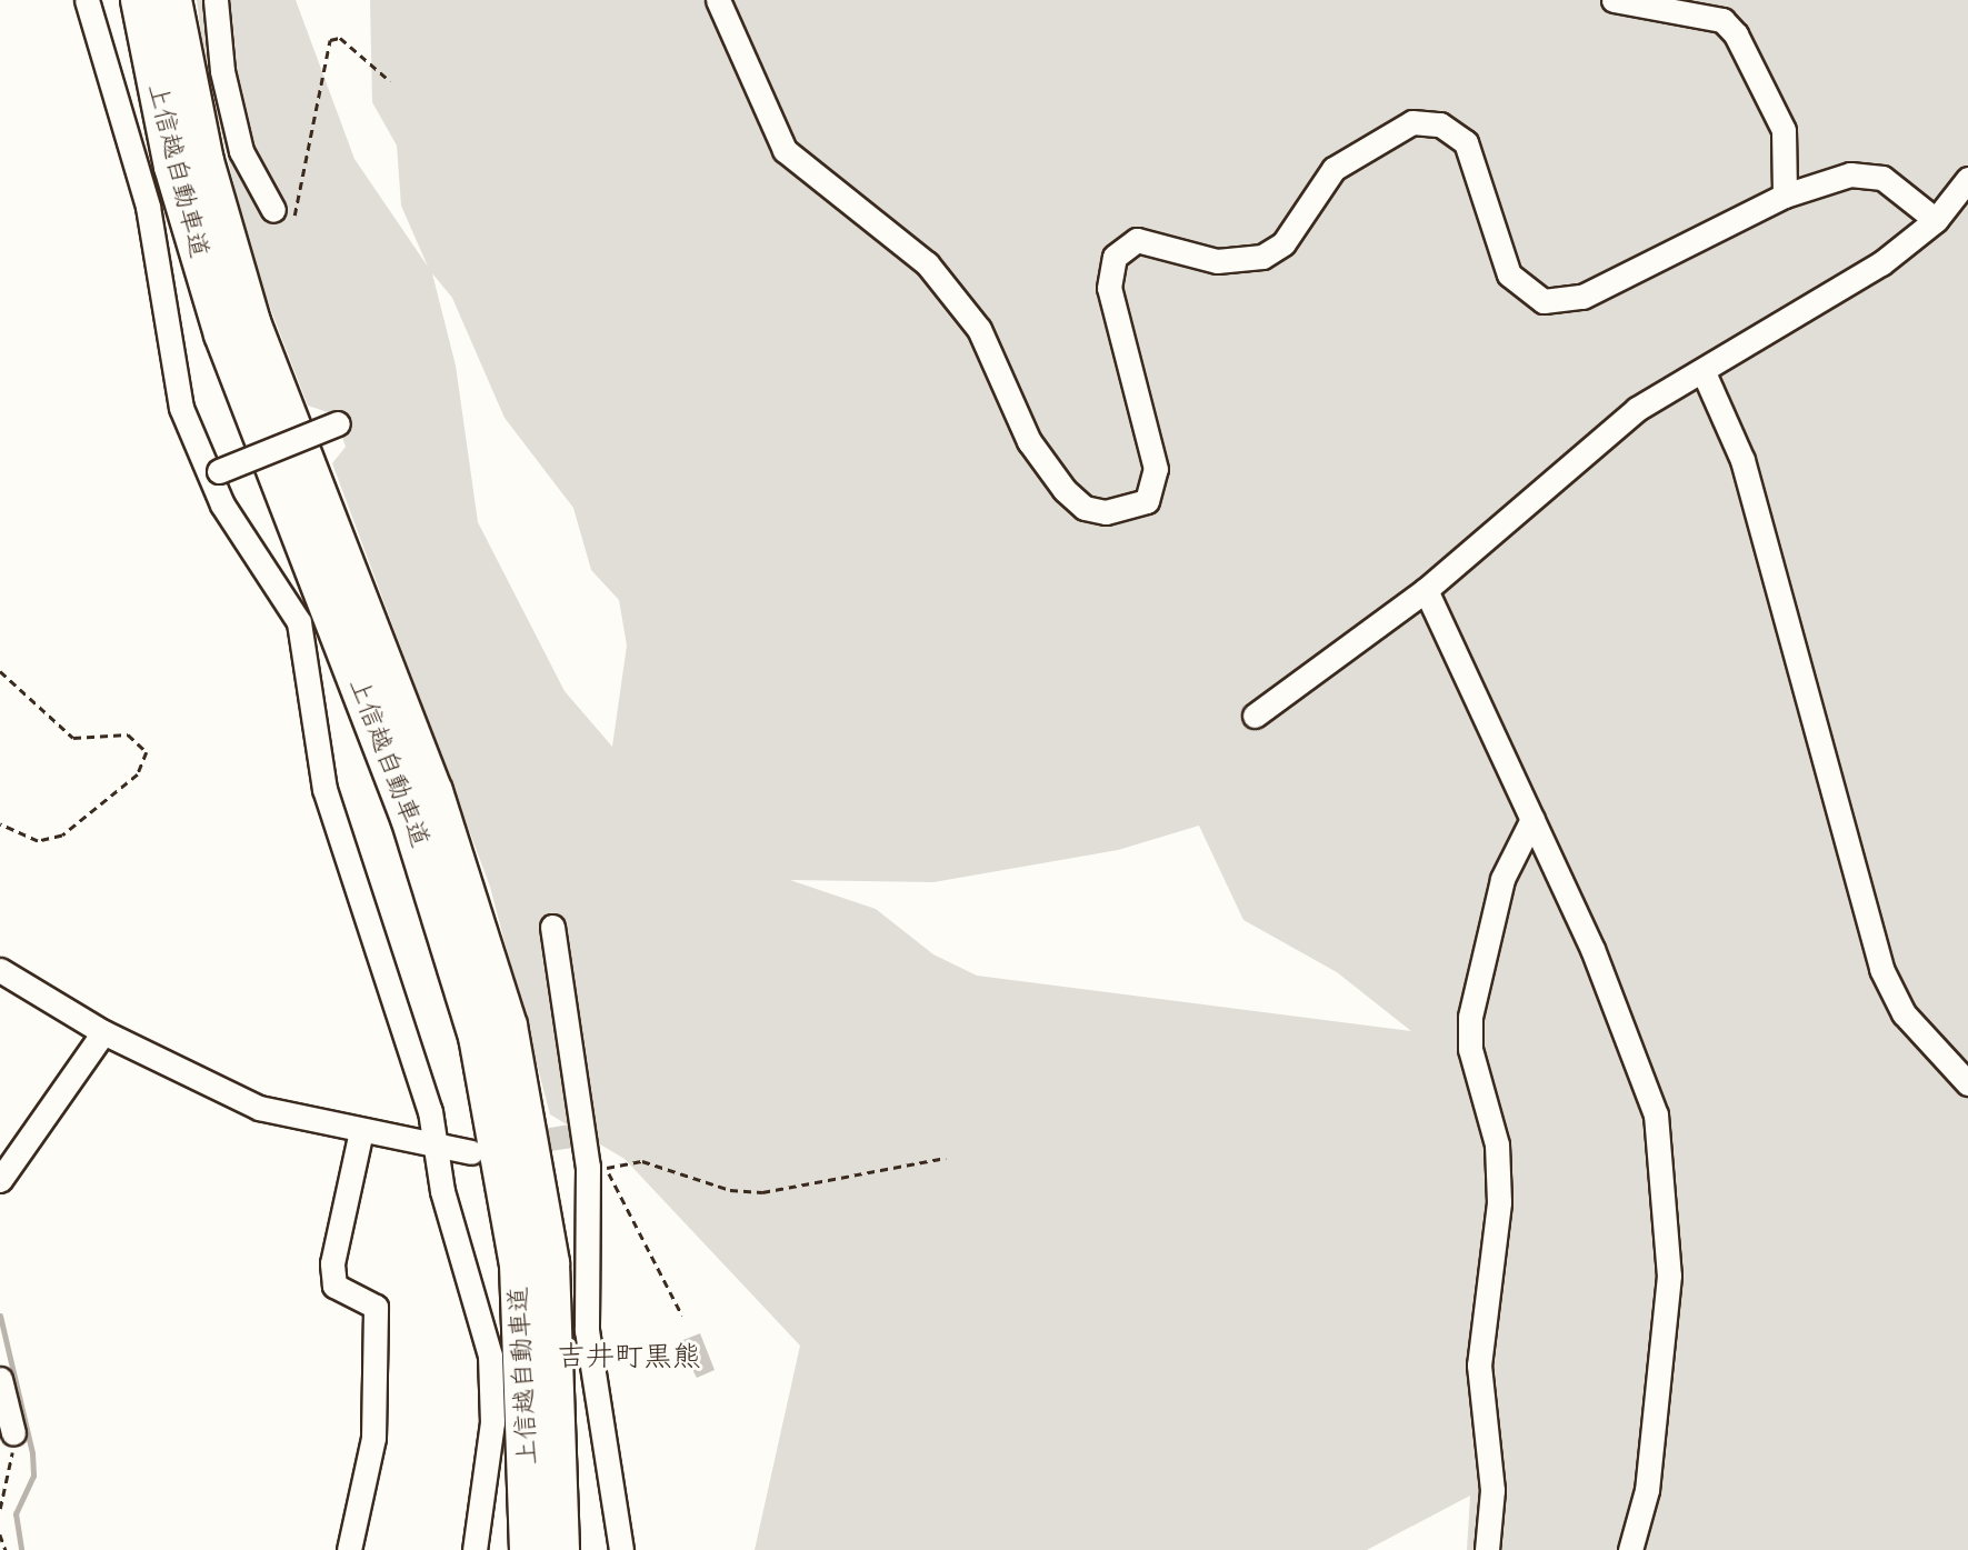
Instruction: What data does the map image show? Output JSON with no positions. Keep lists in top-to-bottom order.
{
  "streets": {
    "highway": ["上信越自動車道"]
  },
  "districts": ["吉井町黒熊"]
}
